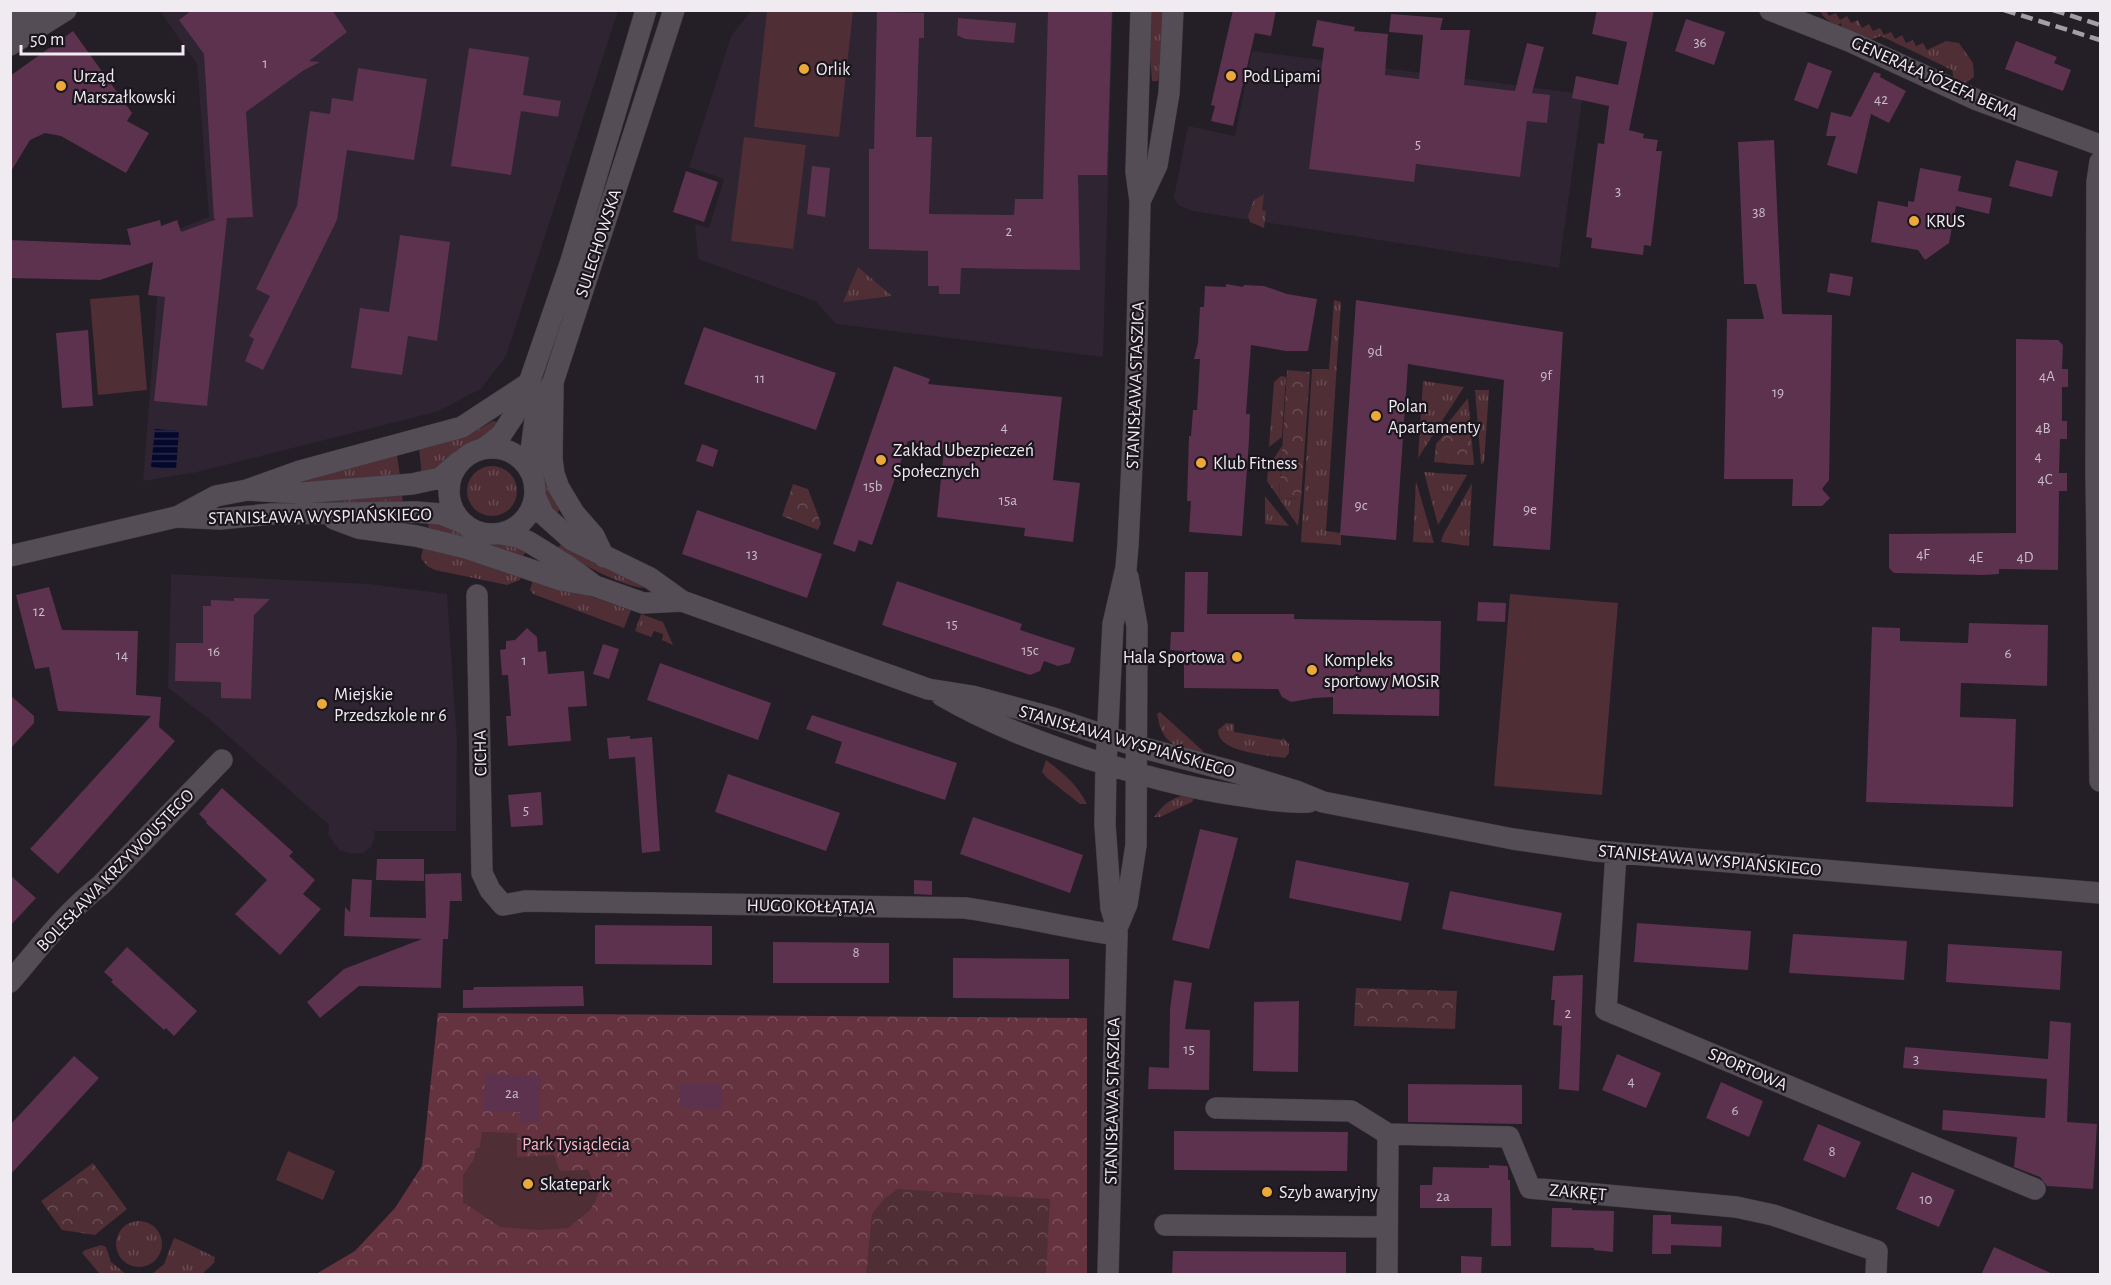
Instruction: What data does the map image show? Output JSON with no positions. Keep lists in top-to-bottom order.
{
  "streets": {
    "street": [
      "GENERAŁA JÓZEFA BEMA",
      "SULECHOWSKA",
      "STANISŁAWA STASZICA",
      "STANISŁAWA WYSPIAŃSKIEGO",
      "CICHA",
      "BOLESŁAWA KRZYWOUSTEGO",
      "HUGO KOŁŁĄTAJA",
      "SPORTOWA",
      "ZAKRĘT"
    ]
  },
  "crossings": [
    ["SULECHOWSKA", "STANISŁAWA WYSPIAŃSKIEGO"],
    ["STANISŁAWA STASZICA", "STANISŁAWA WYSPIAŃSKIEGO"],
    ["STANISŁAWA STASZICA", "HUGO KOŁŁĄTAJA"],
    ["STANISŁAWA WYSPIAŃSKIEGO", "SPORTOWA"],
    ["CICHA", "HUGO KOŁŁĄTAJA"]
  ],
  "parks": ["Park Tysiąclecia"],
  "places": [
    "Orlik",
    "Pod Lipami",
    "Urząd Marszałkowski",
    "KRUS",
    "Polan Apartamenty",
    "Zakład Ubezpieczeń Społecznych",
    "Klub Fitness",
    "Hala Sportowa",
    "Kompleks sportowy MOSiR",
    "Miejskie Przedszkole nr 6",
    "Skatepark",
    "Szyb awaryjny"
  ],
  "house_numbers": [
    "36",
    "1",
    "42",
    "5",
    "3",
    "38",
    "2",
    "9d",
    "9f",
    "4A",
    "11",
    "19",
    "4",
    "4B",
    "4",
    "4C",
    "15b",
    "15a",
    "9c",
    "9e",
    "13",
    "4F",
    "4E",
    "4D",
    "12",
    "15",
    "15c",
    "16",
    "6",
    "14",
    "1",
    "5",
    "8",
    "2",
    "15",
    "3",
    "4",
    "2a",
    "6",
    "8",
    "2a",
    "10"
  ],
  "scale_bar": "50 m"
}
